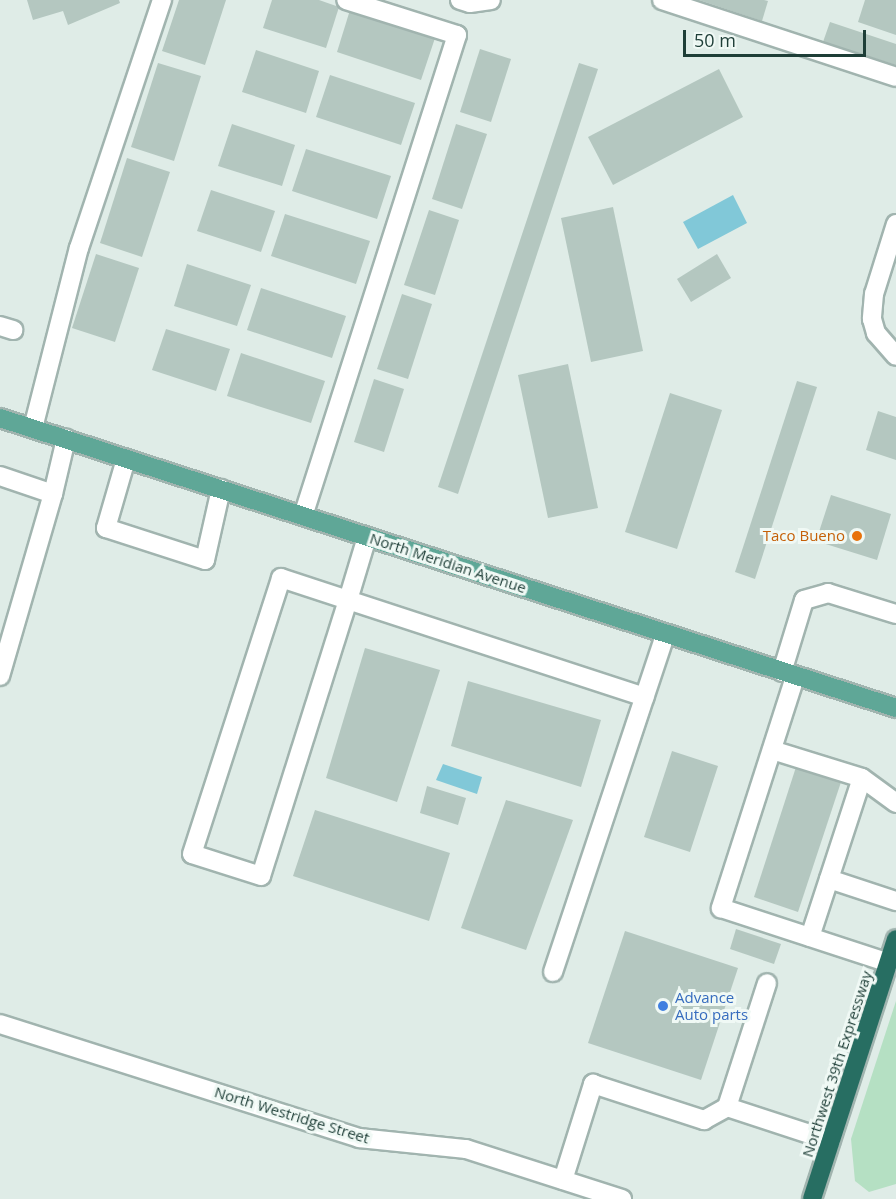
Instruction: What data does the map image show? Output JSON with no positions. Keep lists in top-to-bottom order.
{
  "streets": {
    "highway": ["Northwest 39th Expressway"],
    "main road": ["North Meridian Avenue"],
    "street": ["North Westridge Street"]
  },
  "places": ["Taco Bueno", "Advance Auto parts"],
  "scale_bar": "50 m"
}
